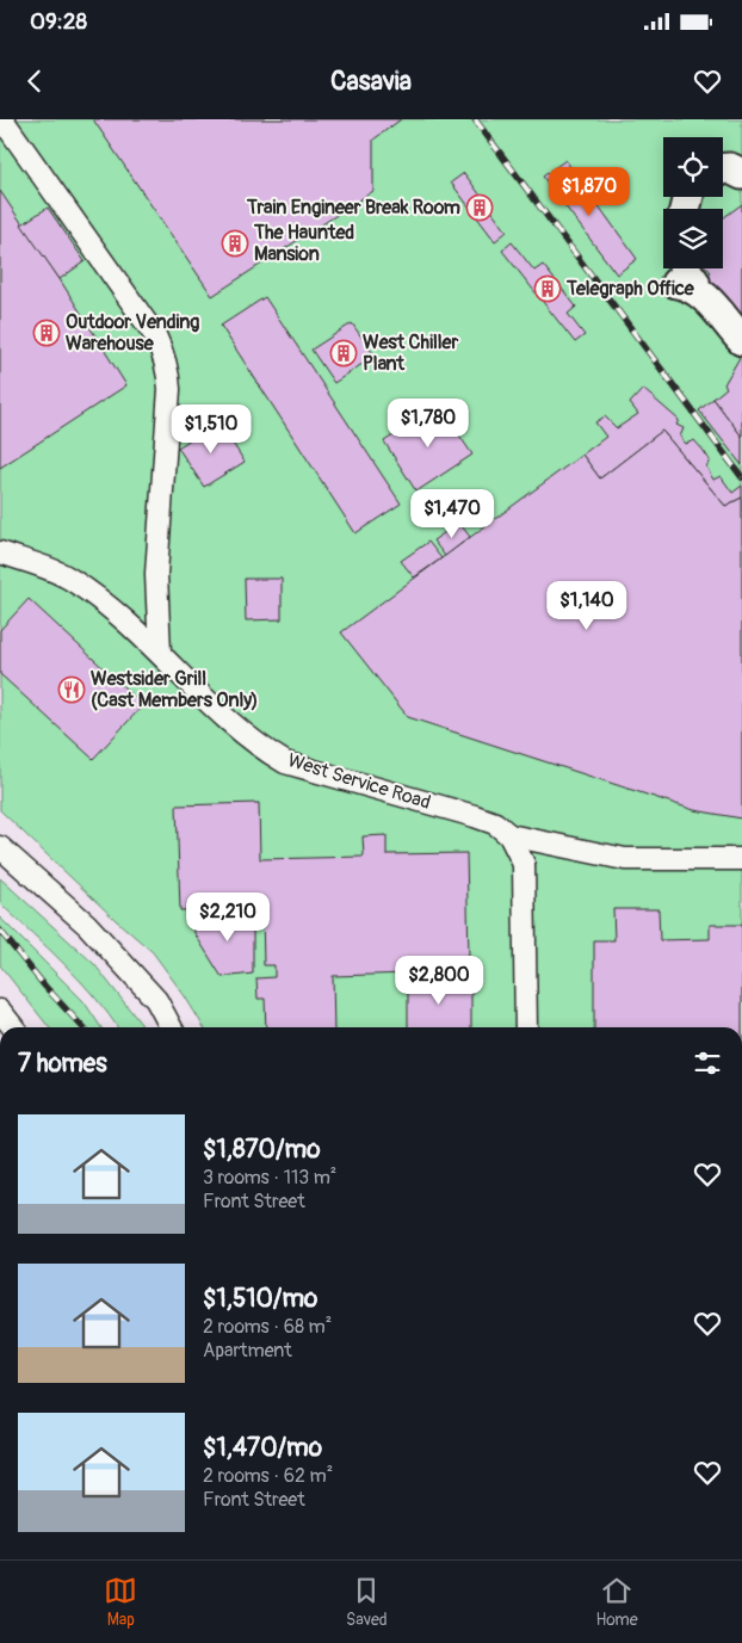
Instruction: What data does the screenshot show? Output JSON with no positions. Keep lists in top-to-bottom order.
{
  "streets": {
    "lane": ["West Service Road"]
  },
  "places": {
    "building": [
      "Train Engineer Break Room",
      "The Haunted Mansion",
      "Telegraph Office",
      "Outdoor Vending Warehouse",
      "West Chiller Plant"
    ],
    "restaurant": ["Westsider Grill (Cast Members Only)"]
  },
  "page": {
    "status": "09:28",
    "header": "Casavia",
    "price": [
      "$1,870",
      "$1,780",
      "$1,510",
      "$1,470",
      "$1,140",
      "$2,210",
      "$2,800"
    ],
    "heading": "7 homes",
    "list": [
      {
        "name": "$1,870/mo",
        "note": "3 rooms · 113 m² · Front Street"
      },
      {
        "name": "$1,510/mo",
        "note": "2 rooms · 68 m² · Apartment"
      },
      {
        "name": "$1,470/mo",
        "note": "2 rooms · 62 m² · Front Street"
      }
    ],
    "tabs": ["Map", "Saved", "Home"]
  }
}
